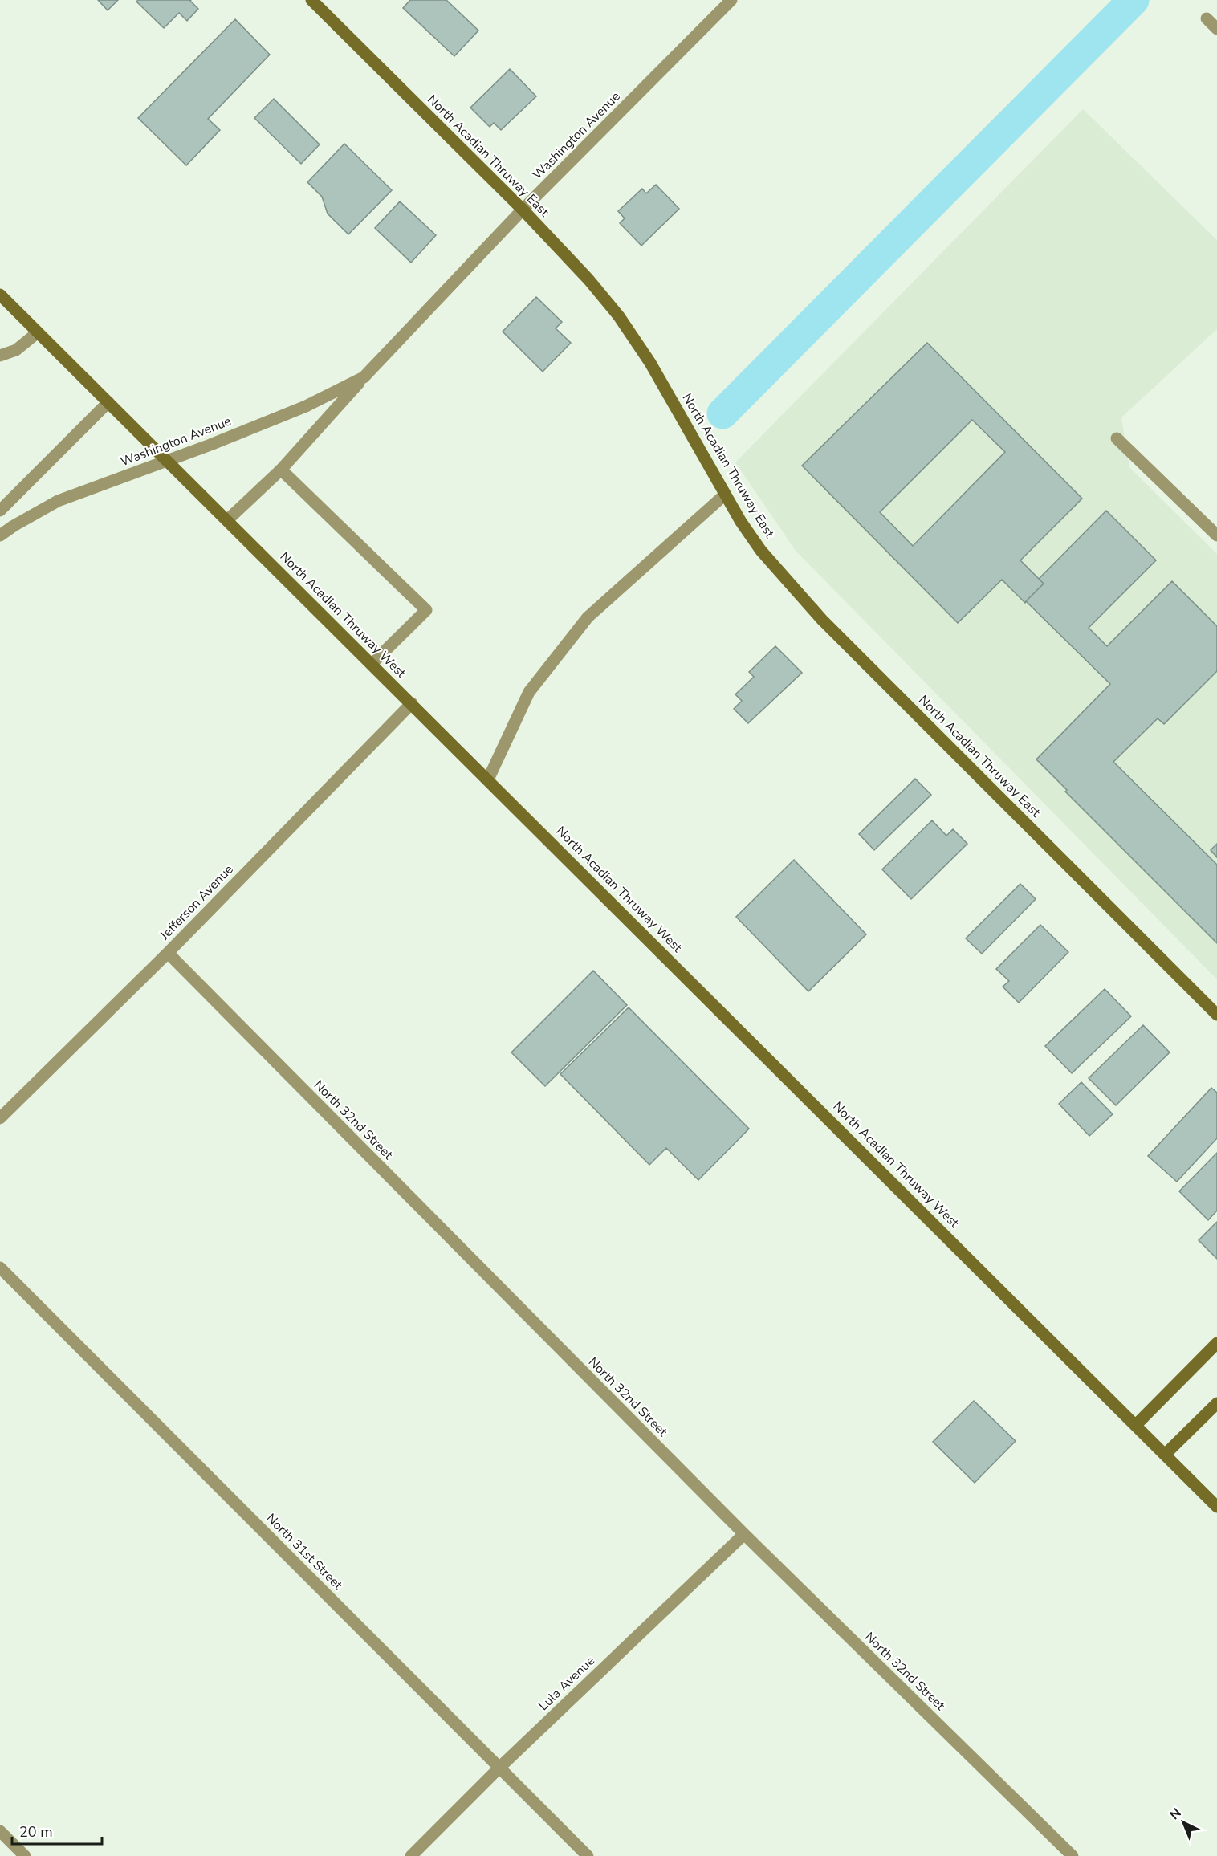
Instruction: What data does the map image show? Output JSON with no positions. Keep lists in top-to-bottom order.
{
  "streets": {
    "street": [
      "Washington Avenue",
      "North Acadian Thruway East",
      "North Acadian Thruway West",
      "Jefferson Avenue",
      "North 32nd Street",
      "North 31st Street",
      "Lula Avenue"
    ]
  },
  "crossings": [
    ["Washington Avenue", "North Acadian Thruway East"],
    ["Washington Avenue", "North Acadian Thruway West"],
    ["North Acadian Thruway West", "Jefferson Avenue"],
    ["Jefferson Avenue", "North 32nd Street"],
    ["North 32nd Street", "Lula Avenue"],
    ["North 31st Street", "Lula Avenue"]
  ],
  "scale_bar": "20 m",
  "north": "top left"
}
